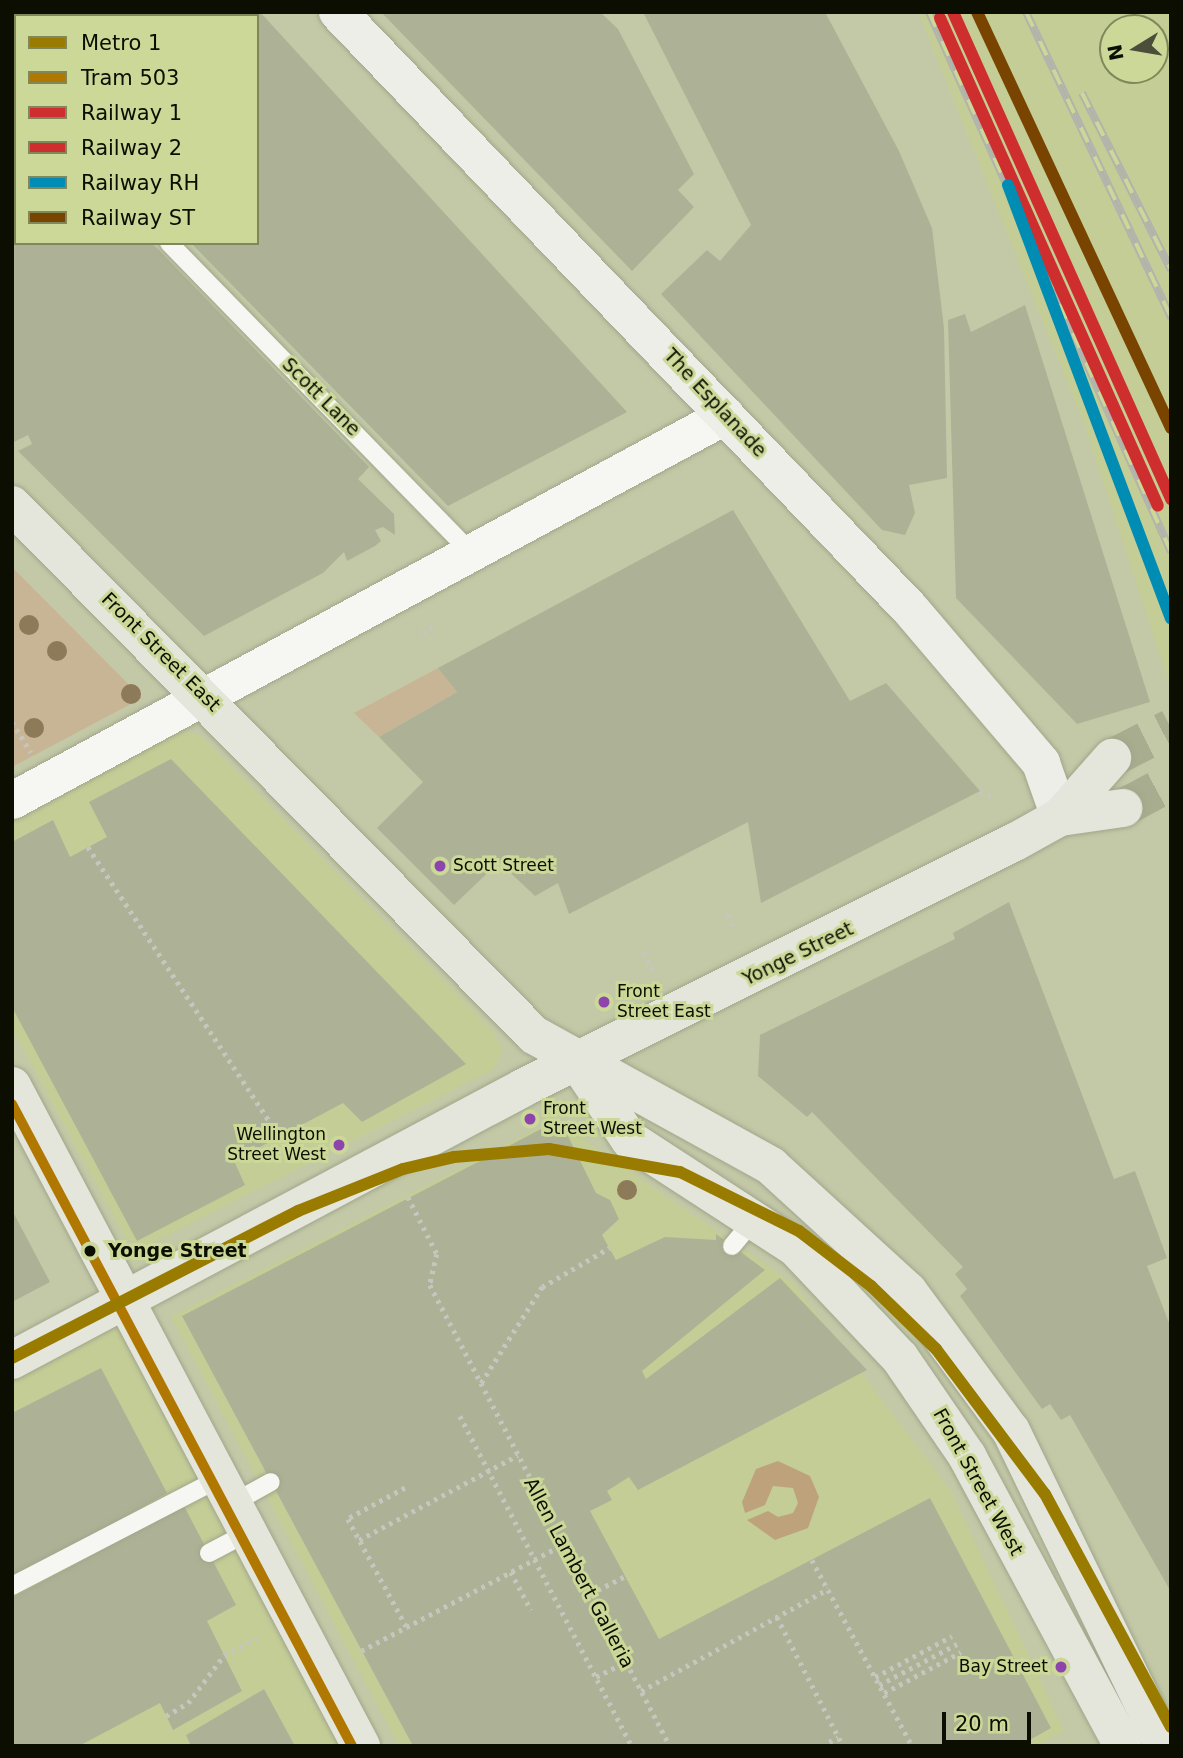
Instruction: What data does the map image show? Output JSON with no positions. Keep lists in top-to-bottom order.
{
  "streets": {
    "main road": ["Front Street East", "Yonge Street", "Front Street West"],
    "street": ["The Esplanade"],
    "lane": ["Scott Lane"],
    "path": ["Allen Lambert Galleria"]
  },
  "crossings": [
    ["The Esplanade", "Yonge Street"],
    ["Front Street East", "Yonge Street"],
    ["Front Street East", "Front Street West"],
    ["Yonge Street", "Front Street West"]
  ],
  "places": [
    "Scott Street",
    "Front Street East",
    "Front Street West",
    "Wellington Street West",
    "Yonge Street",
    "Bay Street"
  ],
  "lines": [
    "rail line 1",
    "rail line ST",
    "rail line 2",
    "rail line RH",
    "tram line 503",
    "metro line 1"
  ],
  "legend": [
    "Metro 1",
    "Tram 503",
    "Railway 1",
    "Railway 2",
    "Railway RH",
    "Railway ST"
  ],
  "scale_bar": "20 m",
  "north": "left"
}
